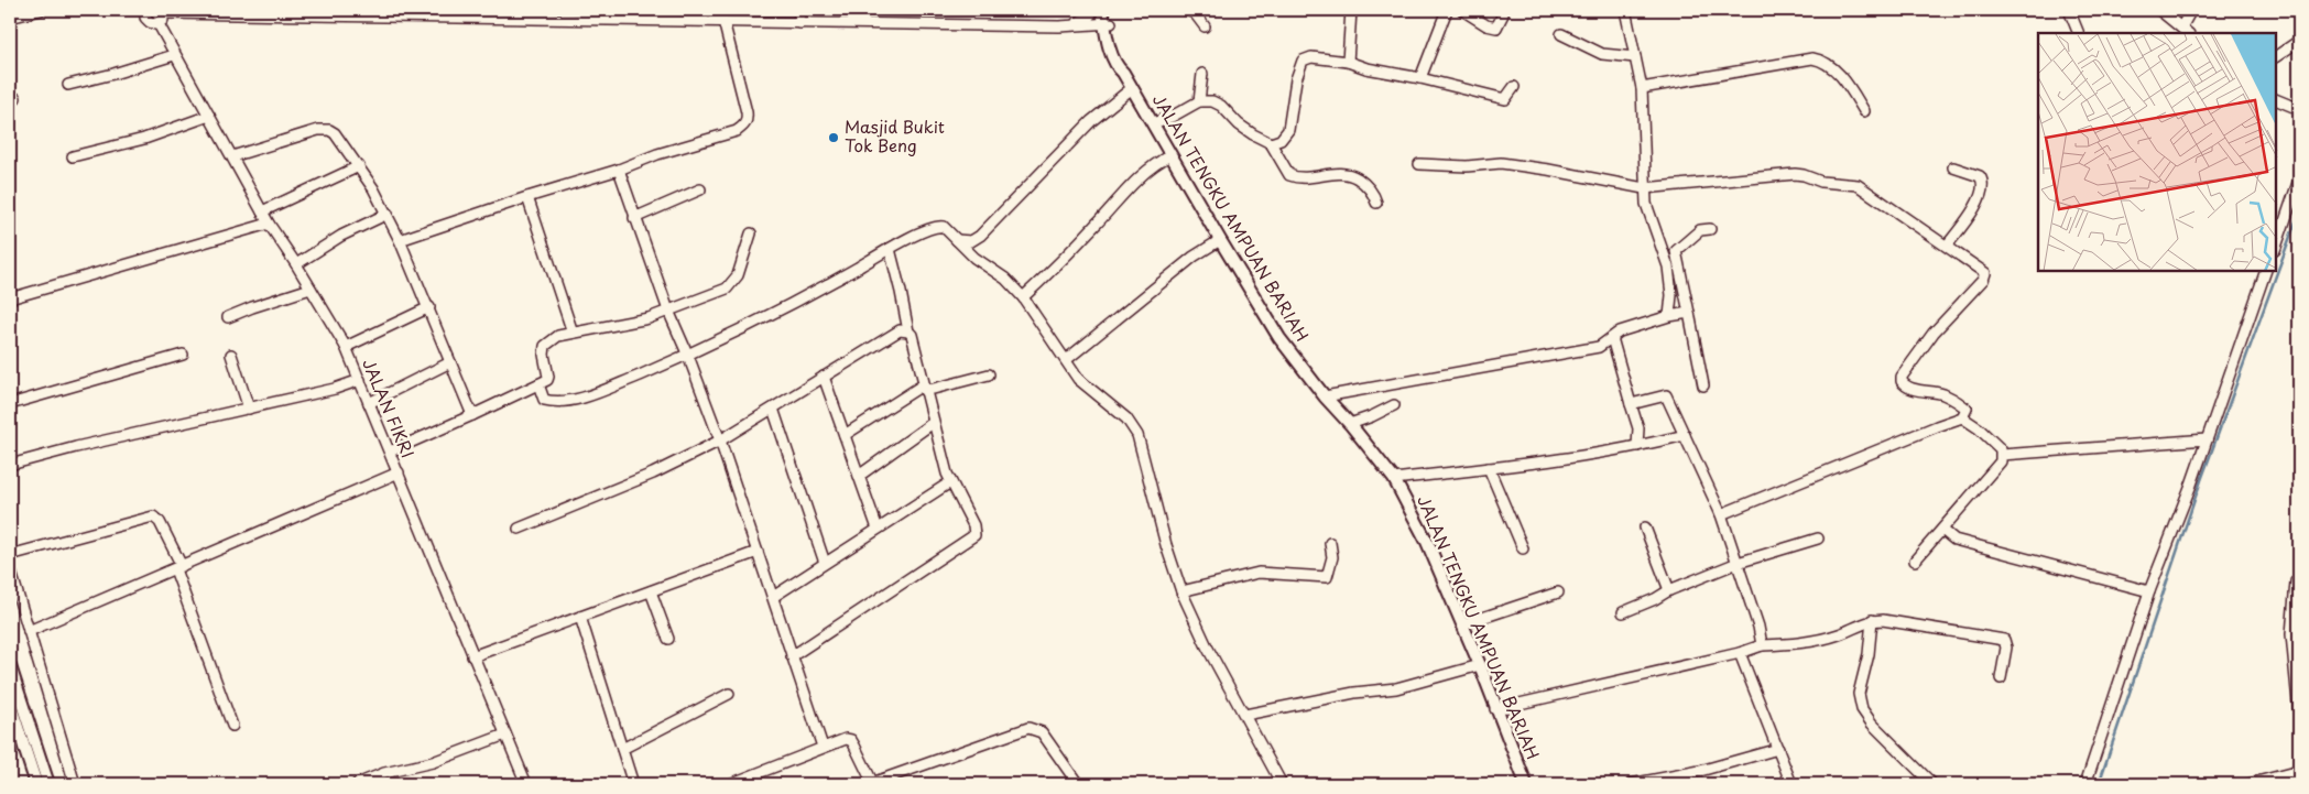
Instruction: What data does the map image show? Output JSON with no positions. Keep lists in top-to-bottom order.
{
  "streets": {
    "main road": ["JALAN TENGKU AMPUAN BARIAH"],
    "street": ["JALAN FIKRI"]
  },
  "places": ["Masjid Bukit Tok Beng"]
}
